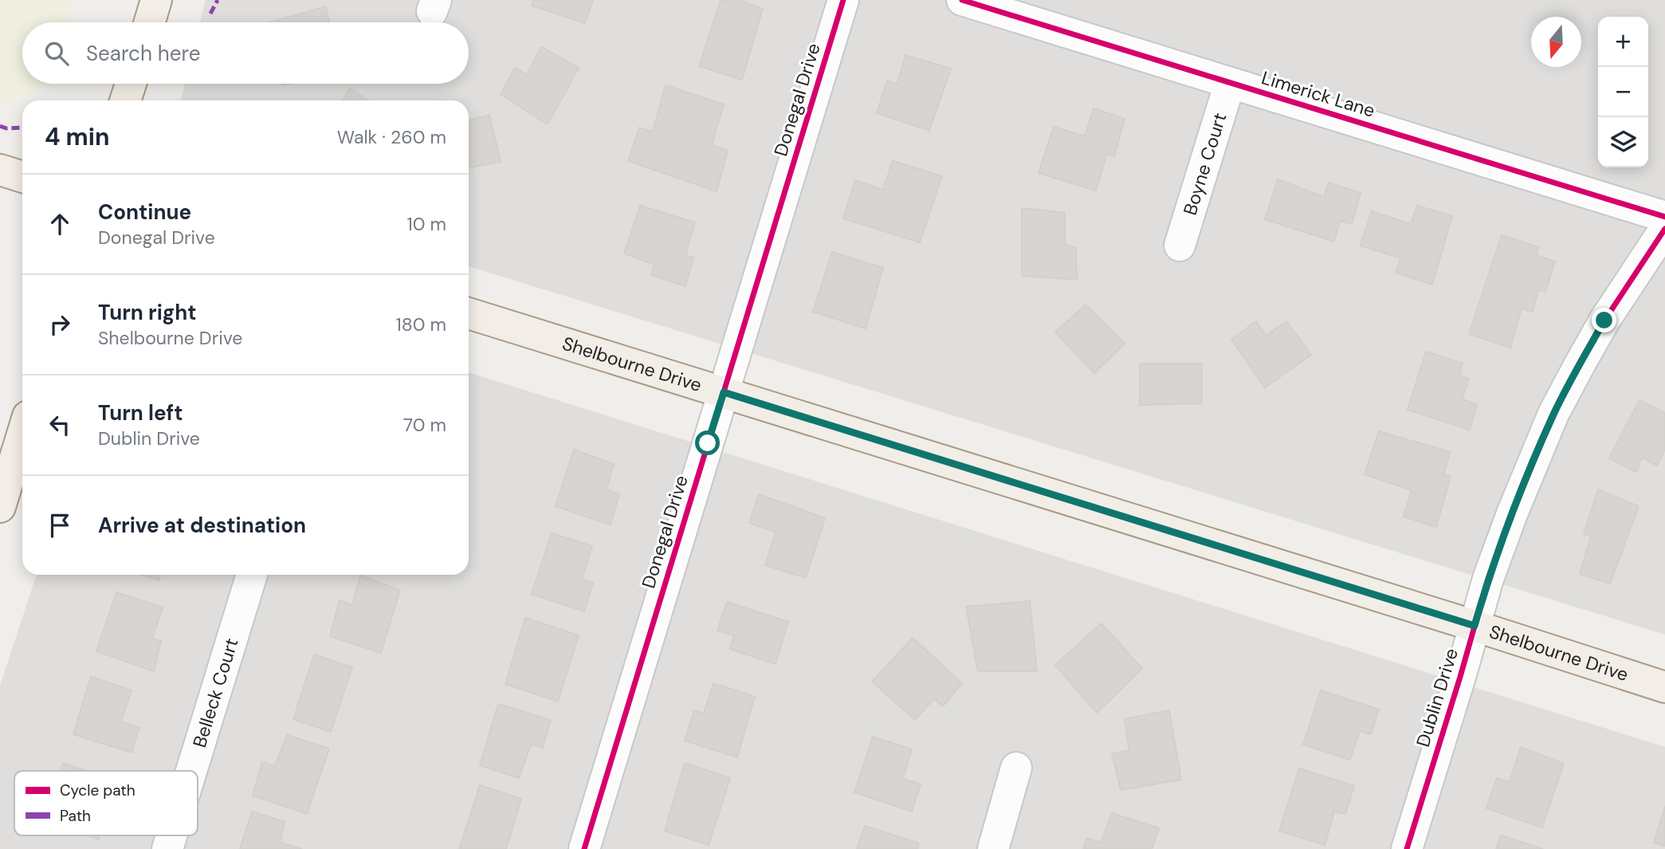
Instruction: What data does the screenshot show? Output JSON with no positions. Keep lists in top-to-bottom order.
{
  "streets": {
    "main road": ["Shelbourne Drive"],
    "street": [
      "Limerick Lane",
      "Donegal Drive",
      "Boyne Court",
      "Belleck Court",
      "Dublin Drive"
    ]
  },
  "crossings": [
    ["Limerick Lane", "Boyne Court"],
    ["Donegal Drive", "Shelbourne Drive"],
    ["Shelbourne Drive", "Dublin Drive"]
  ],
  "legend": ["Cycle path", "Path"],
  "north": "bottom",
  "page": {
    "map_buttons": ["+", "−"],
    "search": "Search here",
    "heading": ["4 min", "Walk · 260 m"],
    "list": [
      ["Continue", "Donegal Drive", "10 m"],
      ["Turn right", "Shelbourne Drive", "180 m"],
      ["Turn left", "Dublin Drive", "70 m"],
      "Arrive at destination"
    ]
  }
}
